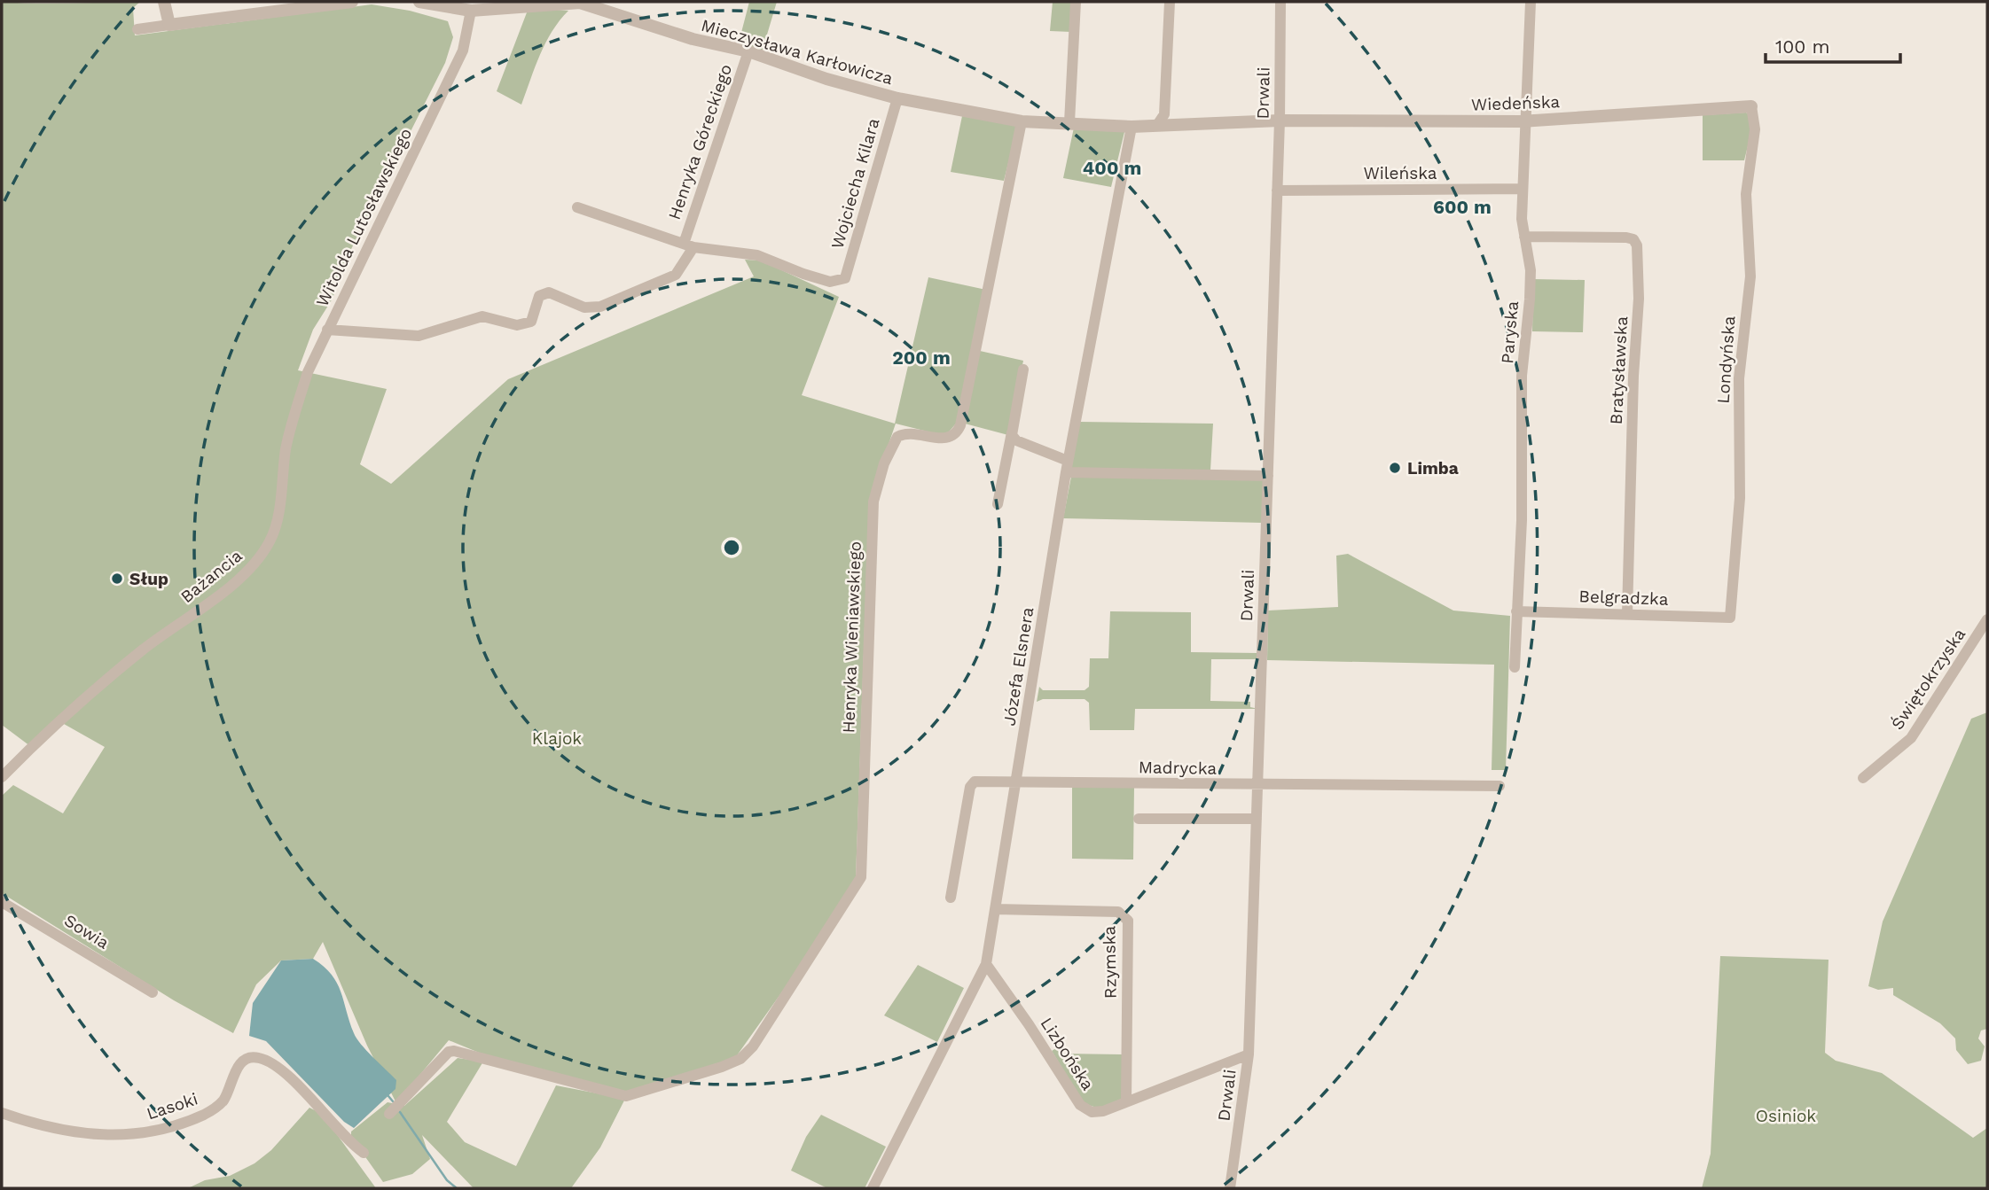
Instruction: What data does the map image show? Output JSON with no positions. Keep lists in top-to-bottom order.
{
  "streets": {
    "street": [
      "Mieczysława Karłowicza",
      "Drwali",
      "Wiedeńska",
      "Henryka Góreckiego",
      "Wileńska",
      "Wojciecha Kilara",
      "Witolda Lutosławskiego",
      "Paryska",
      "Londyńska",
      "Bratysławska",
      "Bażancia",
      "Belgradzka",
      "Henryka Wieniawskiego",
      "Józefa Elsnera",
      "Świętokrzyska",
      "Madrycka",
      "Sowia",
      "Rzymska",
      "Lizbońska",
      "Lasoki"
    ]
  },
  "crossings": [
    ["Mieczysława Karłowicza", "Henryka Góreckiego"],
    ["Mieczysława Karłowicza", "Wojciecha Kilara"],
    ["Mieczysława Karłowicza", "Witolda Lutosławskiego"],
    ["Mieczysława Karłowicza", "Henryka Wieniawskiego"],
    ["Drwali", "Wiedeńska"],
    ["Drwali", "Wileńska"],
    ["Drwali", "Madrycka"],
    ["Drwali", "Lizbońska"],
    ["Wiedeńska", "Paryska"],
    ["Wiedeńska", "Londyńska"],
    ["Henryka Góreckiego", "Wojciecha Kilara"],
    ["Henryka Góreckiego", "Witolda Lutosławskiego"],
    ["Wileńska", "Paryska"],
    ["Witolda Lutosławskiego", "Bażancia"],
    ["Paryska", "Bratysławska"],
    ["Paryska", "Belgradzka"],
    ["Londyńska", "Belgradzka"],
    ["Bratysławska", "Belgradzka"],
    ["Józefa Elsnera", "Madrycka"],
    ["Józefa Elsnera", "Rzymska"],
    ["Józefa Elsnera", "Lizbońska"],
    ["Rzymska", "Lizbońska"]
  ],
  "parks": ["Klajok", "Osiniok"],
  "places": ["Limba", "Słup"],
  "scale_bar": "100 m",
  "rings": ["400 m", "600 m", "200 m"]
}
